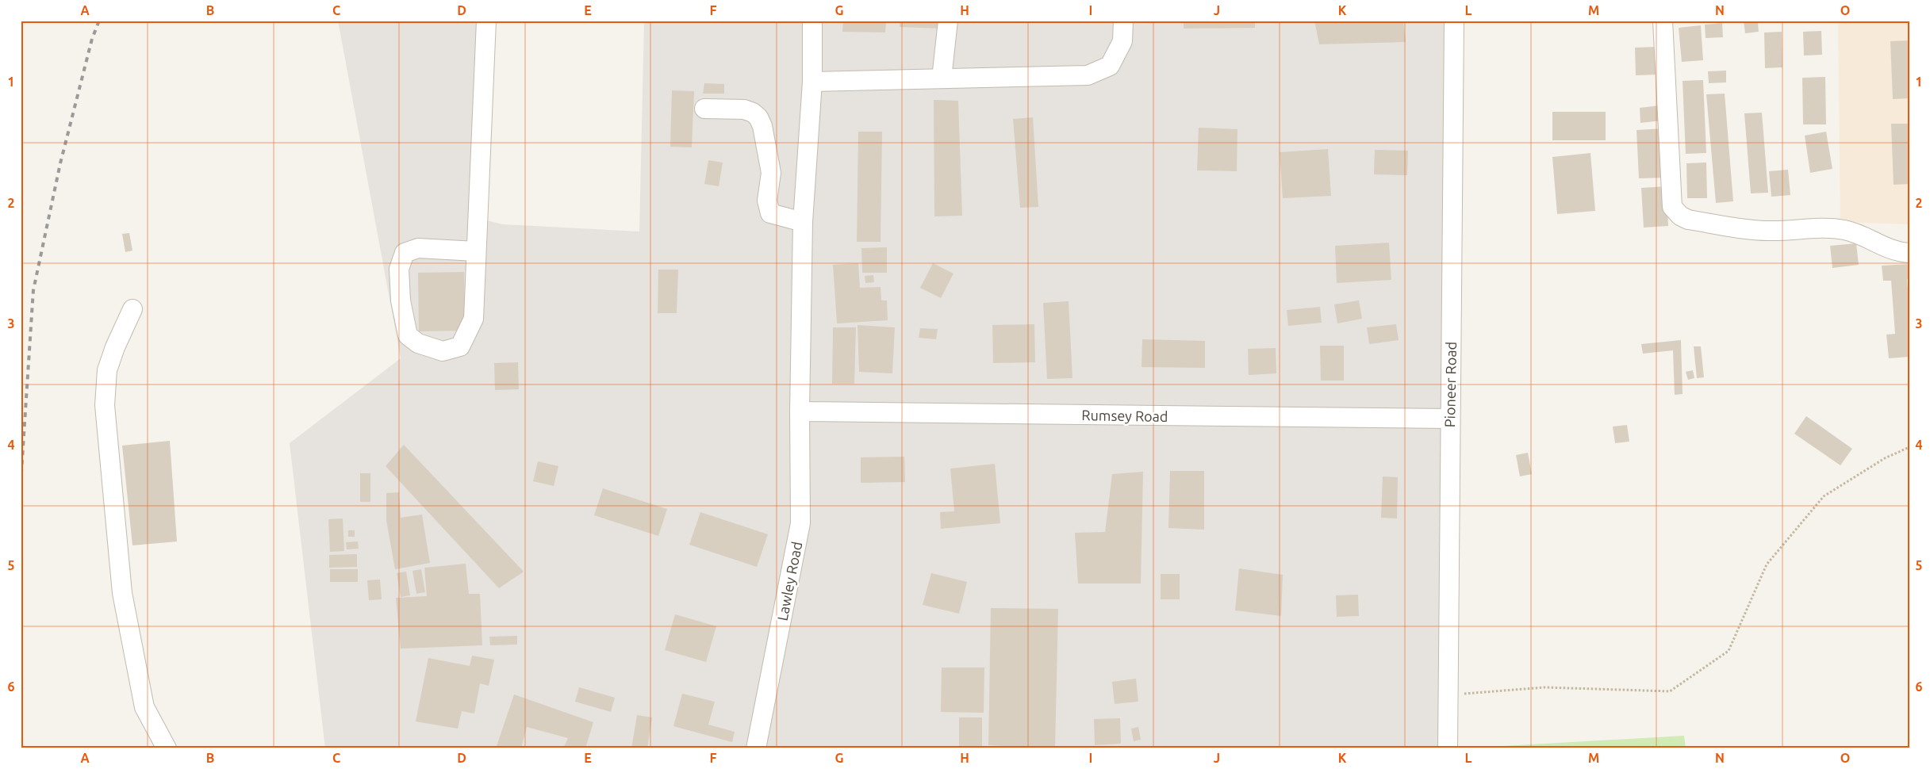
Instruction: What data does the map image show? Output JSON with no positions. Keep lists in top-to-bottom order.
{
  "streets": {
    "street": ["Pioneer Road", "Rumsey Road", "Lawley Road"]
  },
  "crossings": [
    ["Pioneer Road", "Rumsey Road"],
    ["Rumsey Road", "Lawley Road"]
  ],
  "grid": {
    "columns": [
      "A",
      "B",
      "C",
      "D",
      "E",
      "F",
      "G",
      "H",
      "I",
      "J",
      "K",
      "L",
      "M",
      "N",
      "O"
    ],
    "rows": [
      "1",
      "2",
      "3",
      "4",
      "5",
      "6"
    ]
  }
}
